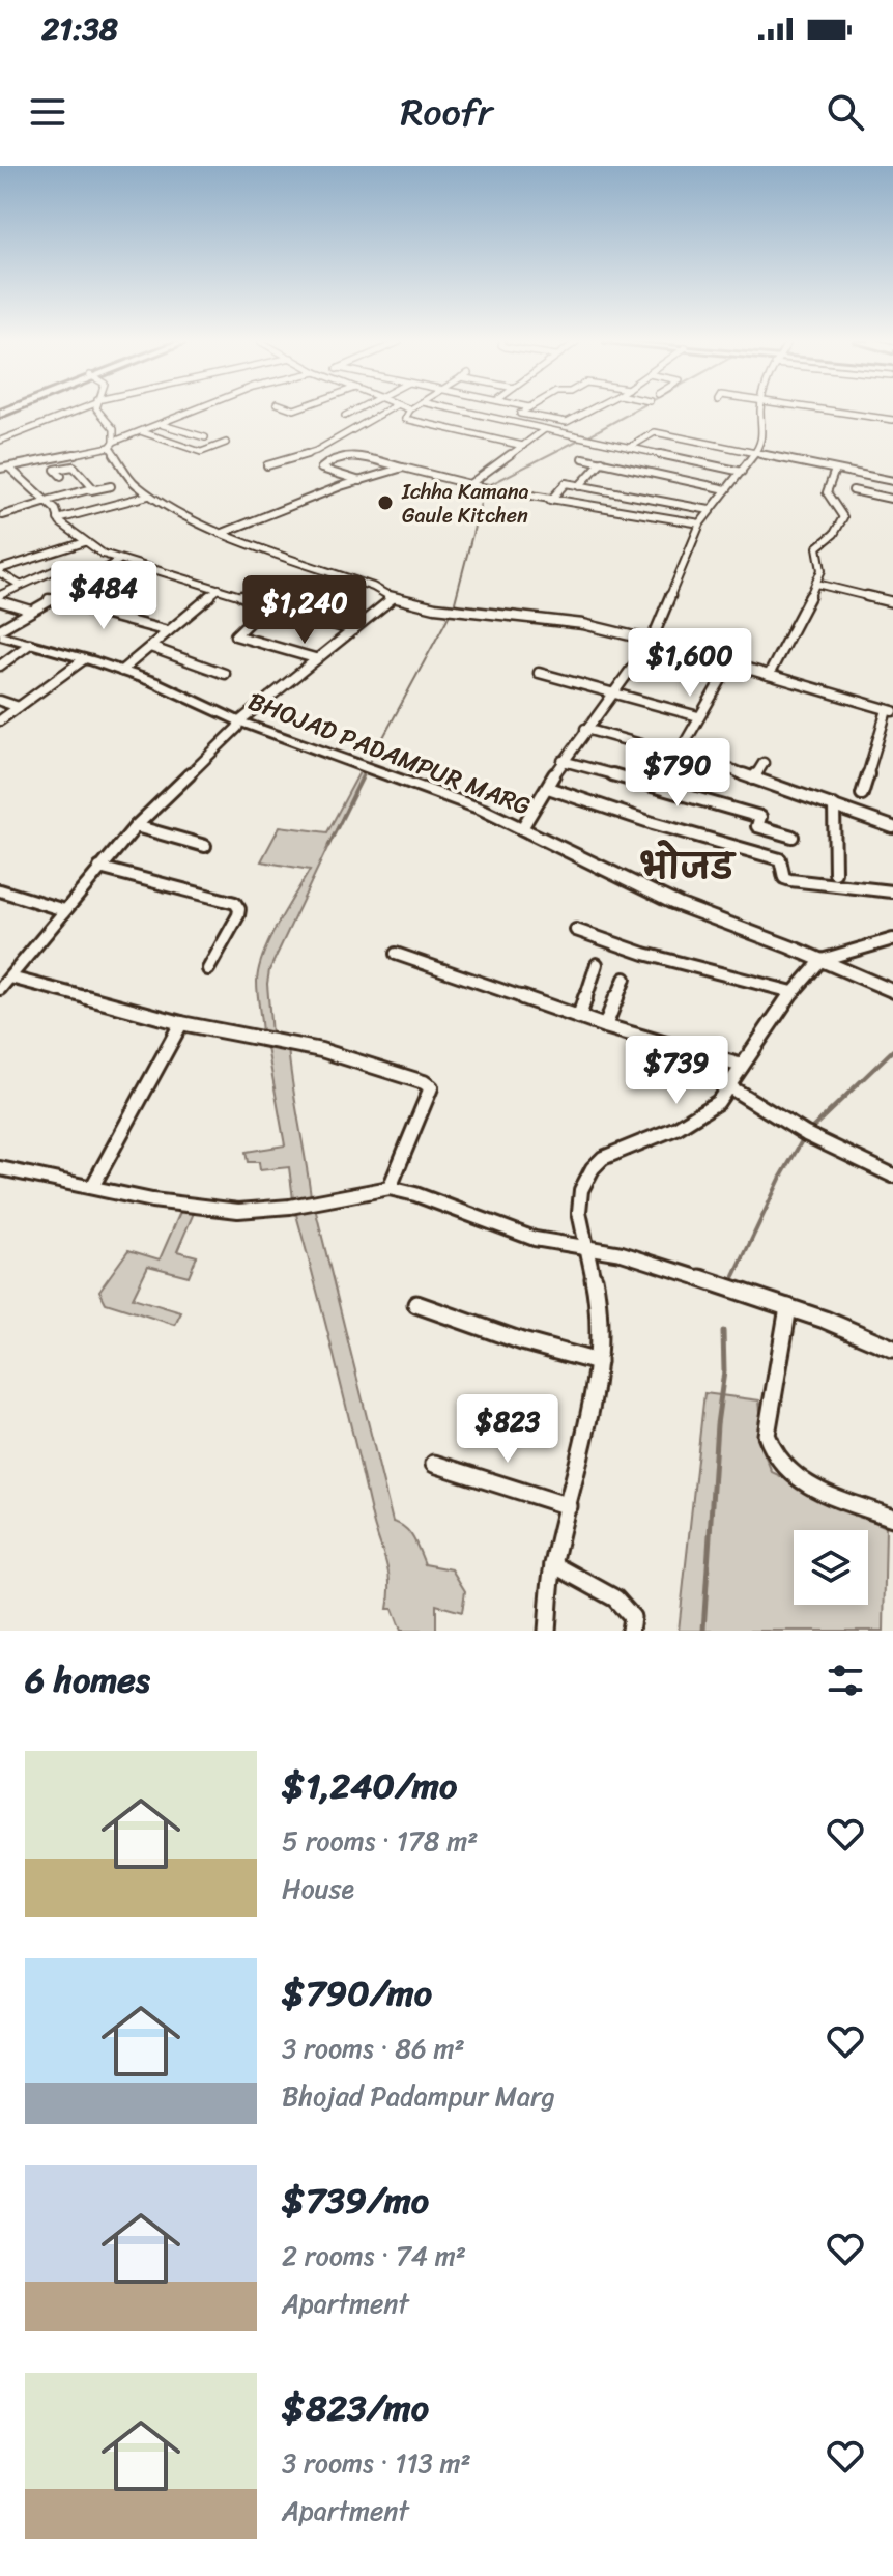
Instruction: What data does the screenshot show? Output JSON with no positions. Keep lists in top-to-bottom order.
{
  "streets": {
    "street": ["BHOJAD PADAMPUR MARG"]
  },
  "districts": ["भोजड"],
  "places": ["Ichha Kamana Gaule Kitchen"],
  "page": {
    "status": "21:38",
    "header": "Roofr",
    "price": [
      "$484",
      "$1,240",
      "$1,600",
      "$790",
      "$739",
      "$823"
    ],
    "heading": "6 homes",
    "list": [
      {
        "name": "$1,240/mo",
        "note": "5 rooms · 178 m² · House"
      },
      {
        "name": "$790/mo",
        "note": "3 rooms · 86 m² · Bhojad Padampur Marg"
      },
      {
        "name": "$739/mo",
        "note": "2 rooms · 74 m² · Apartment"
      },
      {
        "name": "$823/mo",
        "note": "3 rooms · 113 m² · Apartment"
      }
    ]
  }
}
